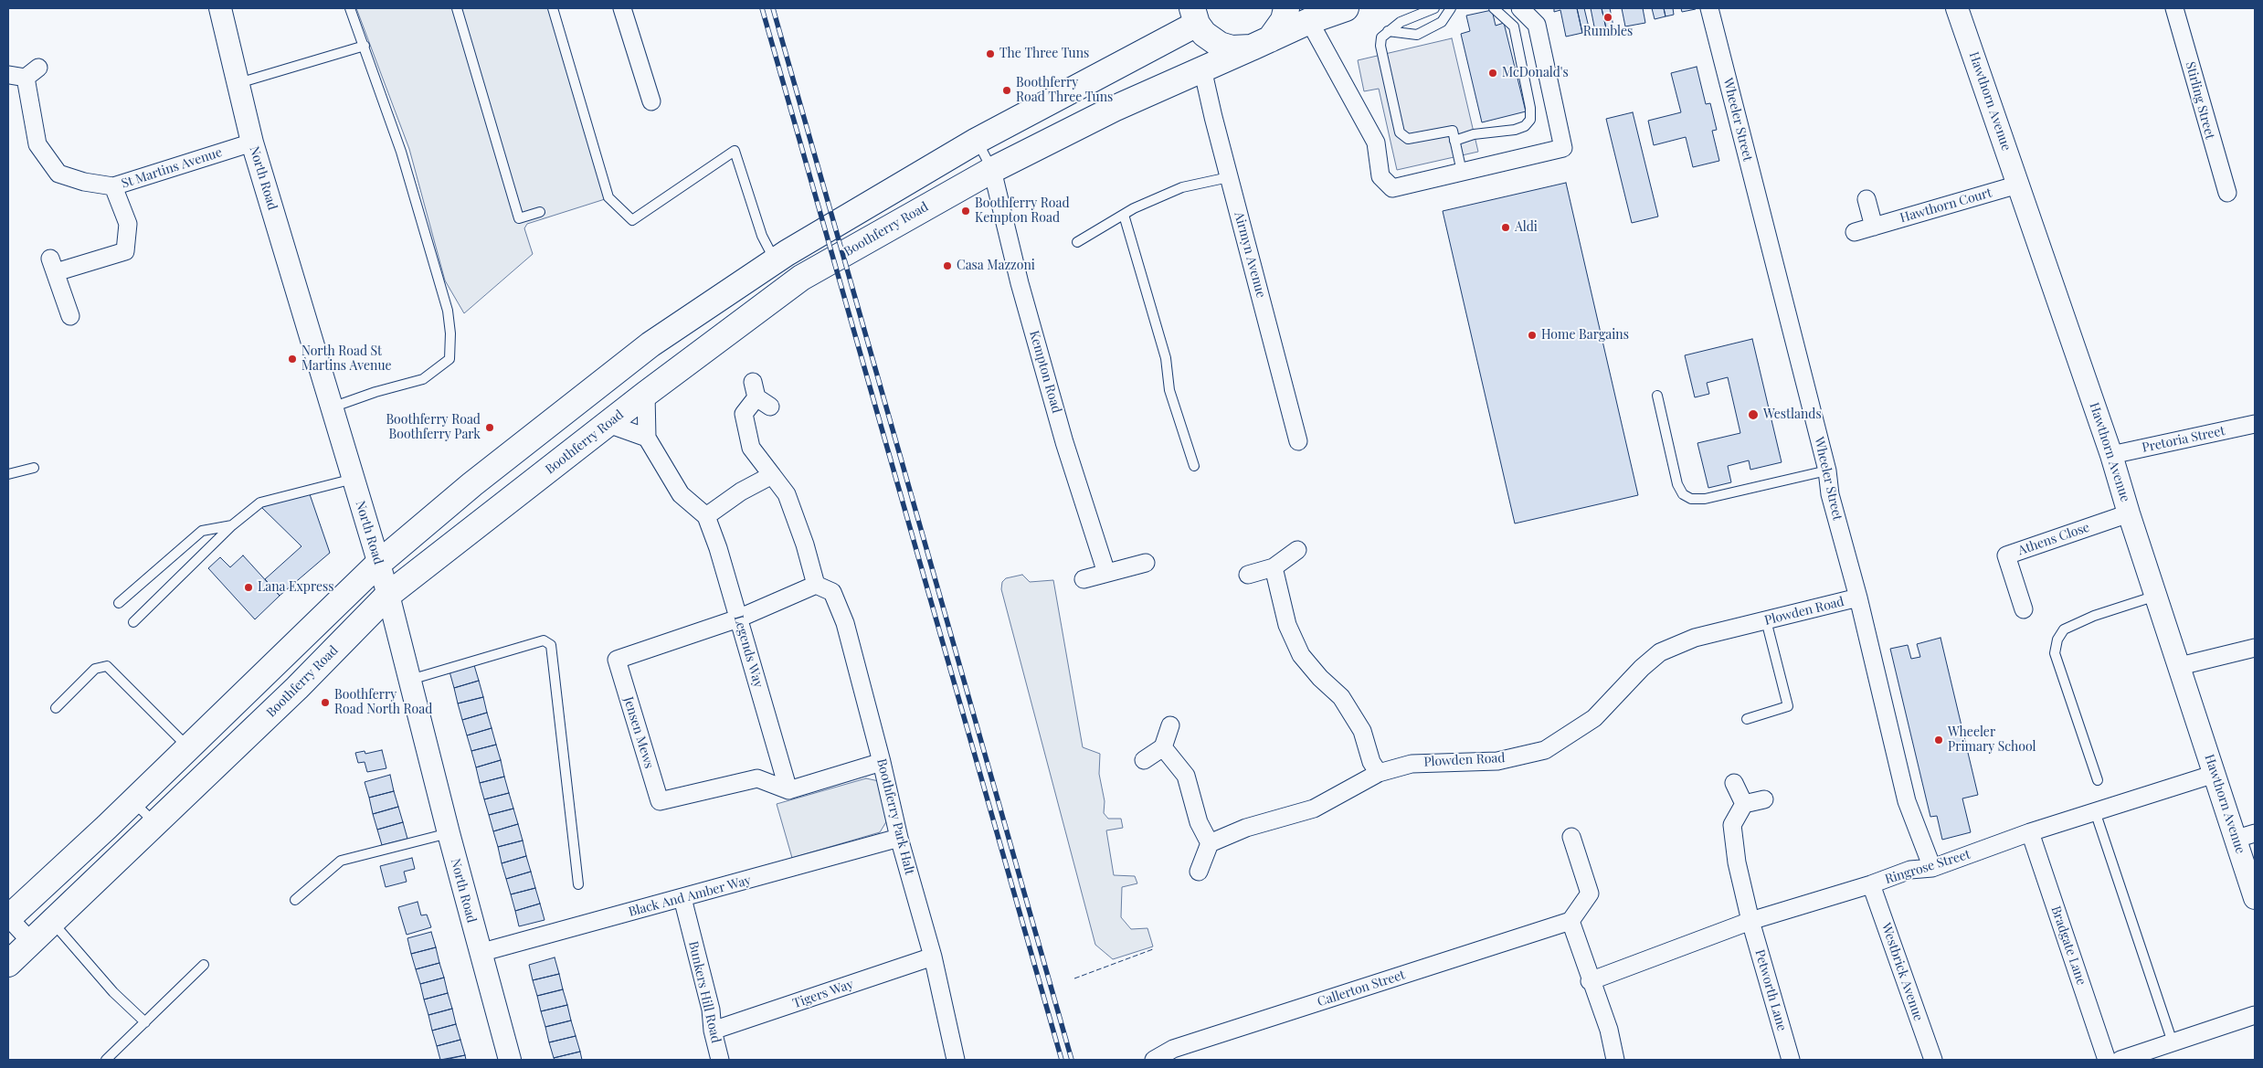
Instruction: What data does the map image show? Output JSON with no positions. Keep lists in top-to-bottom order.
{
  "streets": {
    "main road": ["Boothferry Road"],
    "street": [
      "Stirling Street",
      "Hawthorn Avenue",
      "Wheeler Street",
      "St Martins Avenue",
      "North Road",
      "Hawthorn Court",
      "Airmyn Avenue",
      "Kempton Road",
      "Pretoria Street",
      "Athens Close",
      "Plowden Road",
      "Legends Way",
      "Jensen Mews",
      "Boothferry Park Halt",
      "Ringrose Street",
      "Black And Amber Way",
      "Bradgate Lane",
      "Westbrick Avenue",
      "Callerton Street",
      "Petworth Lane",
      "Bunkers Hill Road",
      "Tigers Way"
    ]
  },
  "crossings": [
    ["Hawthorn Avenue", "Hawthorn Court"],
    ["Hawthorn Avenue", "Pretoria Street"],
    ["Hawthorn Avenue", "Athens Close"],
    ["Hawthorn Avenue", "Ringrose Street"],
    ["Wheeler Street", "Plowden Road"],
    ["Wheeler Street", "Ringrose Street"],
    ["St Martins Avenue", "North Road"],
    ["North Road", "Boothferry Road"],
    ["North Road", "Black And Amber Way"],
    ["Boothferry Road", "Airmyn Avenue"],
    ["Boothferry Road", "Kempton Road"],
    ["Boothferry Road", "Legends Way"],
    ["Legends Way", "Jensen Mews"],
    ["Boothferry Park Halt", "Black And Amber Way"],
    ["Boothferry Park Halt", "Tigers Way"],
    ["Ringrose Street", "Bradgate Lane"],
    ["Ringrose Street", "Westbrick Avenue"],
    ["Ringrose Street", "Petworth Lane"],
    ["Black And Amber Way", "Bunkers Hill Road"],
    ["Bunkers Hill Road", "Tigers Way"]
  ],
  "places": [
    "Rumbles",
    "The Three Tuns",
    "McDonald's",
    "Boothferry Road Three Tuns",
    "Boothferry Road Kempton Road",
    "Aldi",
    "Casa Mazzoni",
    "Home Bargains",
    "North Road St Martins Avenue",
    "Westlands",
    "Boothferry Road Boothferry Park",
    "Lana Express",
    "Boothferry Road North Road",
    "Wheeler Primary School"
  ]
}
